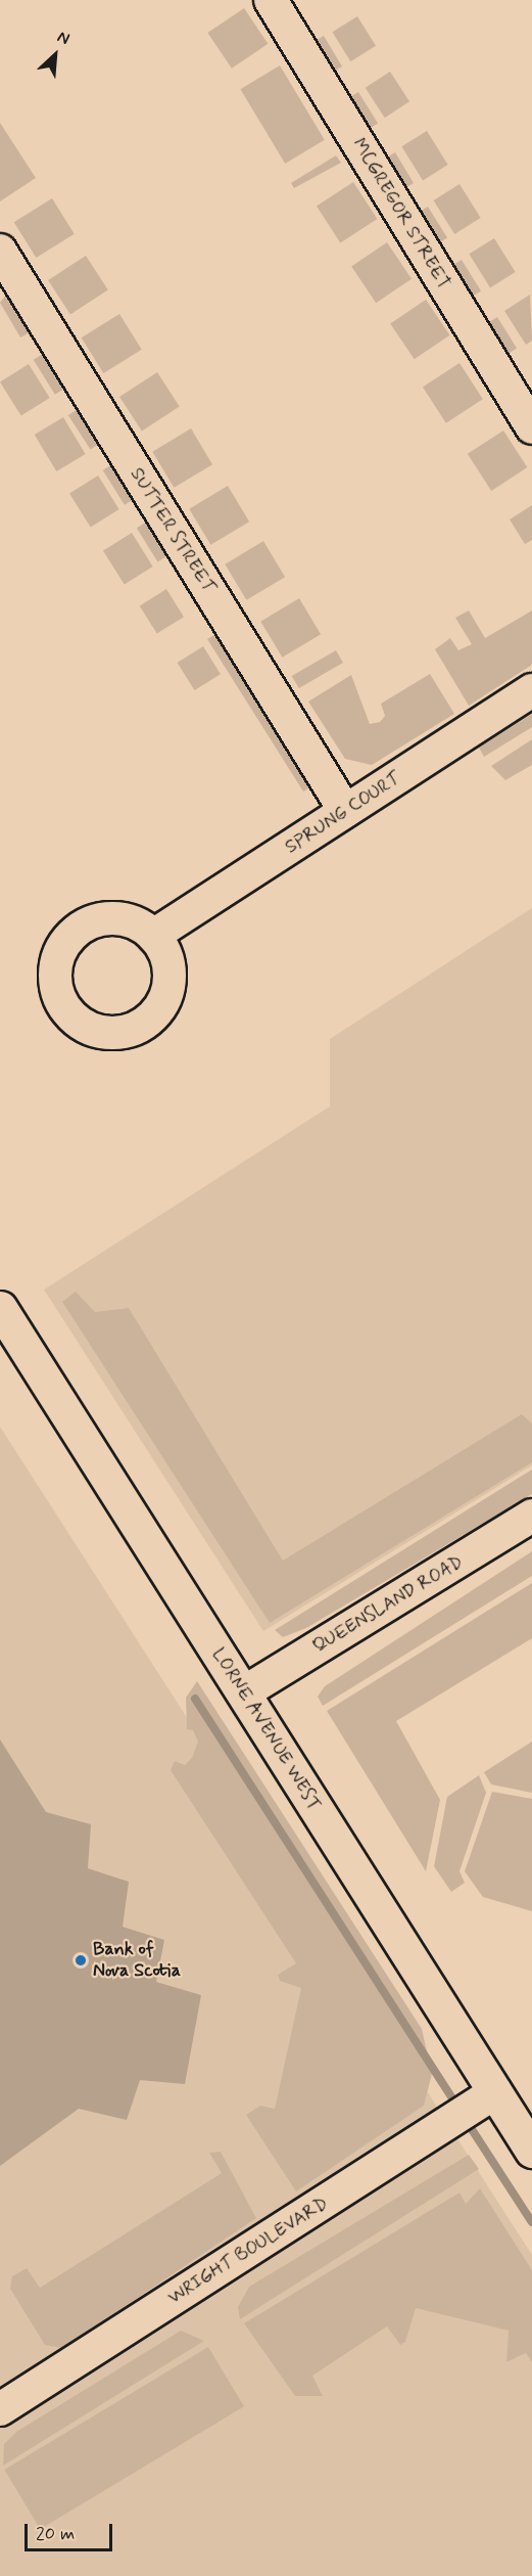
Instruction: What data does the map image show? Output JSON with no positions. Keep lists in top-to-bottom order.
{
  "streets": {
    "main road": ["LORNE AVENUE WEST"],
    "street": [
      "MCGREGOR STREET",
      "SUTTER STREET",
      "SPRUNG COURT",
      "QUEENSLAND ROAD",
      "WRIGHT BOULEVARD"
    ]
  },
  "crossings": [
    ["SUTTER STREET", "SPRUNG COURT"],
    ["QUEENSLAND ROAD", "LORNE AVENUE WEST"],
    ["LORNE AVENUE WEST", "WRIGHT BOULEVARD"]
  ],
  "places": ["Bank of Nova Scotia"],
  "scale_bar": "20 m",
  "north": "top right"
}
